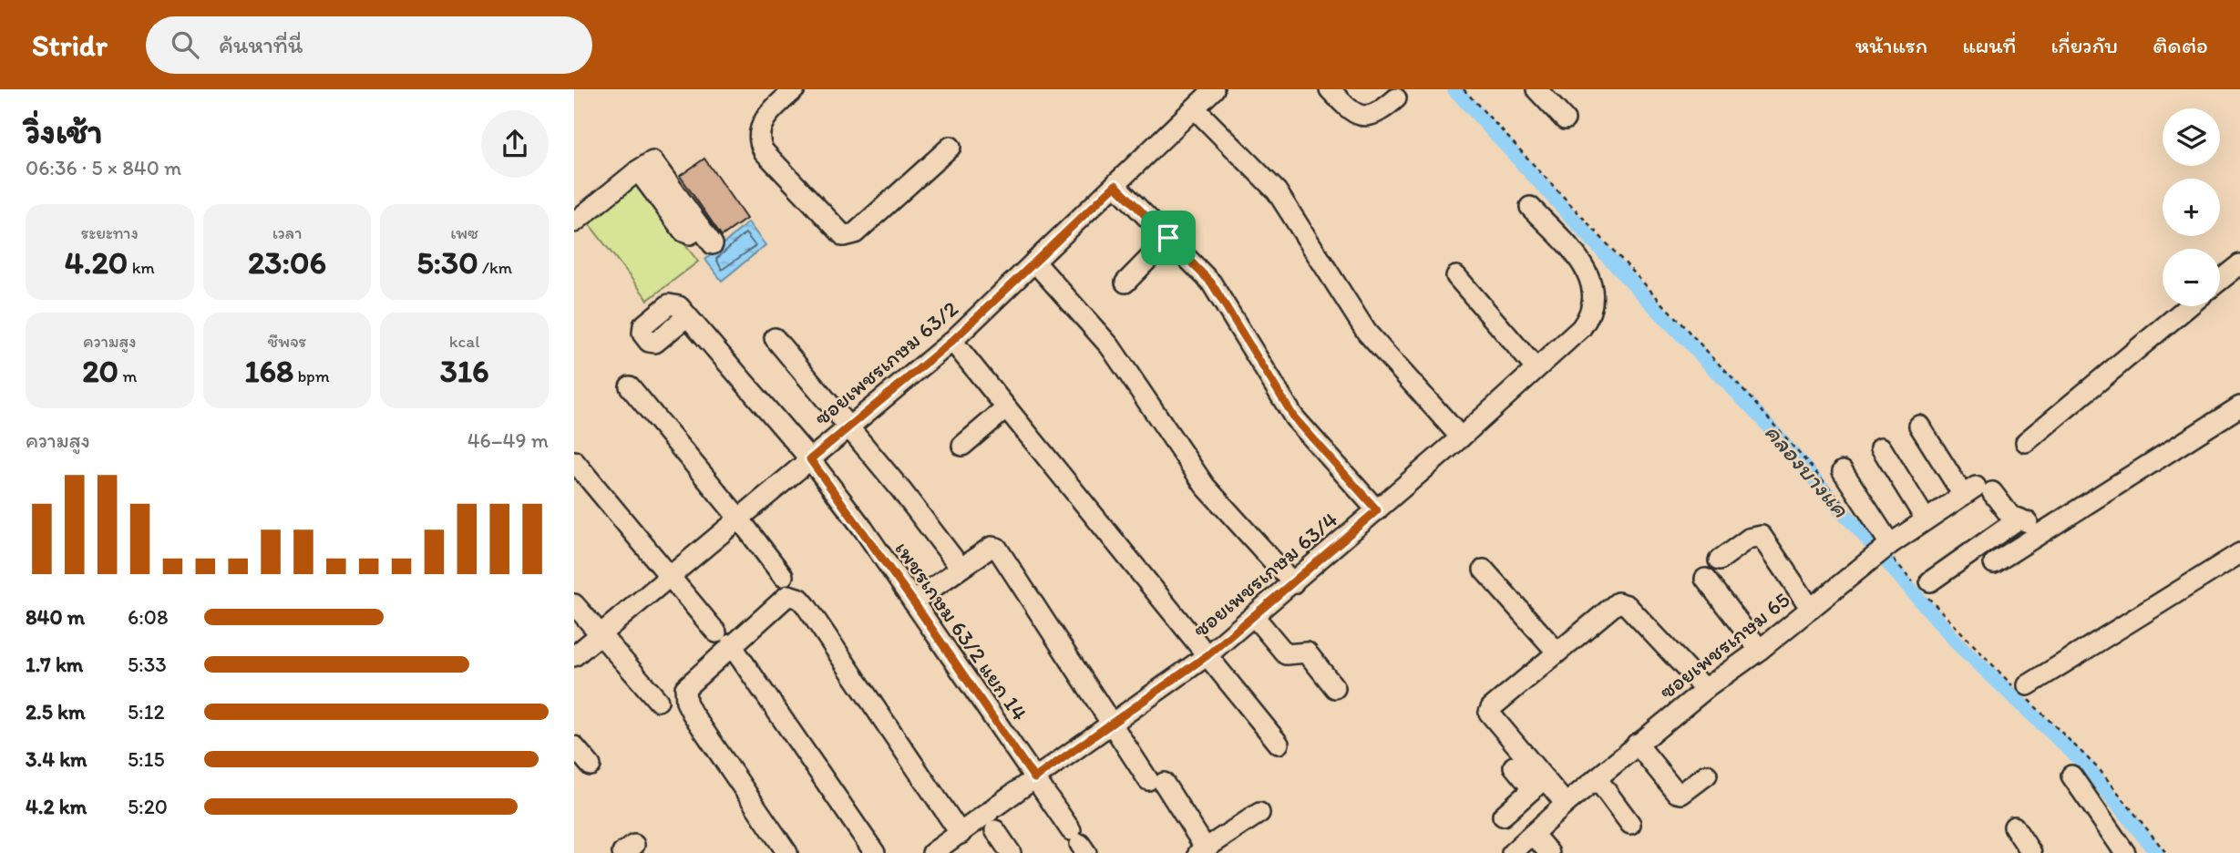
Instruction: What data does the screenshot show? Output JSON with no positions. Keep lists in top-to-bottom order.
{
  "streets": {
    "street": [
      "ซอยเพชรเกษม 63/2",
      "ซอยเพชรเกษม 63/4",
      "เพชรเกษม 63/2 แยก 14",
      "ซอยเพชรเกษม 65"
    ]
  },
  "crossings": [
    ["ซอยเพชรเกษม 63/2", "เพชรเกษม 63/2 แยก 14"],
    ["ซอยเพชรเกษม 63/4", "เพชรเกษม 63/2 แยก 14"]
  ],
  "water": ["คลองบางแค"],
  "page": {
    "header": "Stridr",
    "search": "ค้นหาที่นี่",
    "nav": [
      "หน้าแรก",
      "แผนที่",
      "เกี่ยวกับ",
      "ติดต่อ"
    ],
    "heading": ["วิ่งเช้า", "06:36 · 5 × 840 m"],
    "map_buttons": ["+", "−"],
    "stats": [
      ["ระยะทาง", "4.20 km"],
      ["เวลา", "23:06"],
      ["เพซ", "5:30 /km"],
      ["ความสูง", "20 m"],
      ["ชีพจร", "168 bpm"],
      ["kcal", "316"]
    ],
    "chart": ["ความสูง", "46–49 m"],
    "list": [
      {
        "name": "840 m",
        "note": "6:08"
      },
      {
        "name": "1.7 km",
        "note": "5:33"
      },
      {
        "name": "2.5 km",
        "note": "5:12"
      },
      {
        "name": "3.4 km",
        "note": "5:15"
      },
      {
        "name": "4.2 km",
        "note": "5:20"
      }
    ]
  }
}
